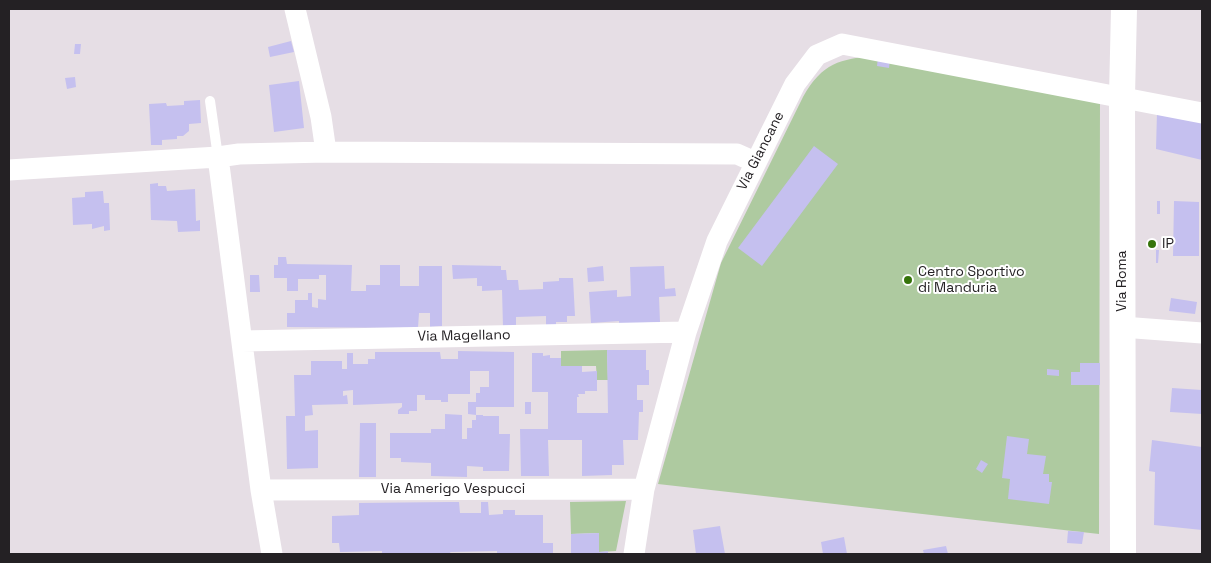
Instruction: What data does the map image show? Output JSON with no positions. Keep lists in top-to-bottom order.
{
  "streets": {
    "street": [
      "Via Giancane",
      "Via Roma",
      "Via Magellano",
      "Via Amerigo Vespucci"
    ]
  },
  "crossings": [
    ["Via Giancane", "Via Roma"],
    ["Via Giancane", "Via Magellano"],
    ["Via Giancane", "Via Amerigo Vespucci"]
  ],
  "places": ["IP", "Centro Sportivo di Manduria"]
}
